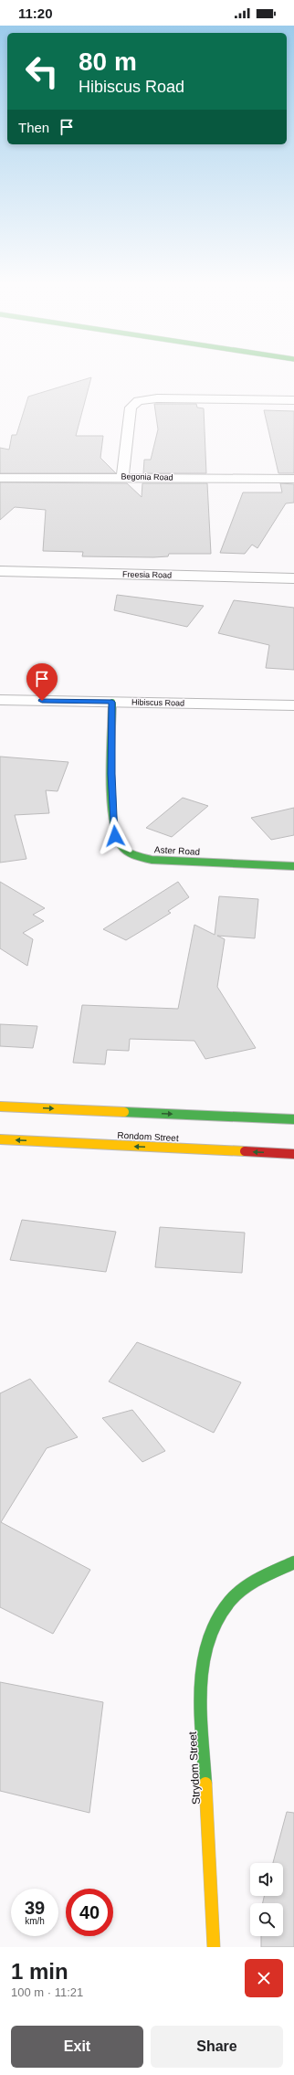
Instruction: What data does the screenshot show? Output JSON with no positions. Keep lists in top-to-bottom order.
{
  "streets": {
    "street": [
      "Begonia Road",
      "Freesia Road",
      "Hibiscus Road",
      "Aster Road",
      "Rondom Street",
      "Strydom Street"
    ]
  },
  "crossings": [
    ["Hibiscus Road", "Aster Road"]
  ],
  "page": {
    "status": "11:20",
    "turn": ["80 m", "Hibiscus Road"],
    "then": "Then",
    "speed": "39 km/h",
    "limit": "40",
    "heading": ["1 min", "100 m · 11:21"],
    "buttons": ["Exit", "Share"]
  }
}
